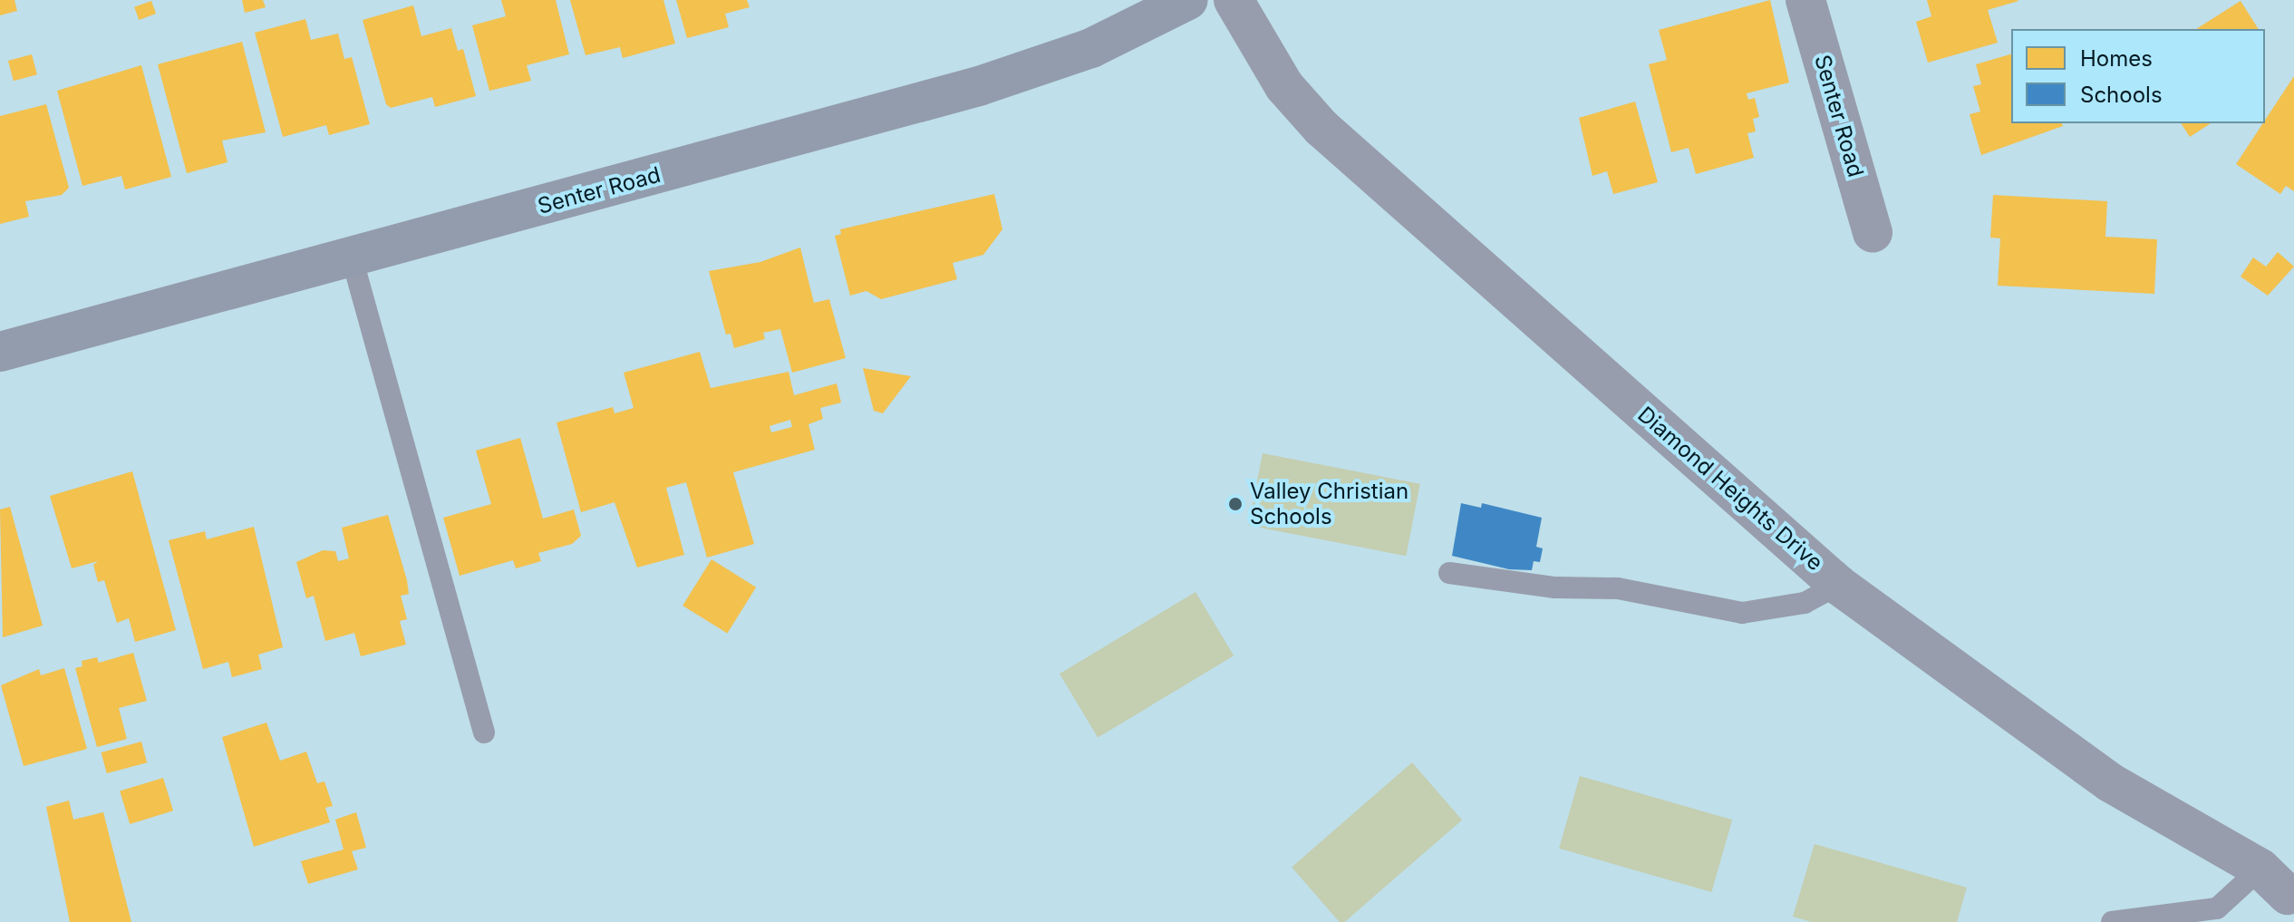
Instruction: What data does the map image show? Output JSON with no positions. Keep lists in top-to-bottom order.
{
  "streets": {
    "main road": ["Senter Road"],
    "street": ["Diamond Heights Drive"]
  },
  "places": ["Valley Christian Schools"],
  "legend": ["Homes", "Schools"]
}
